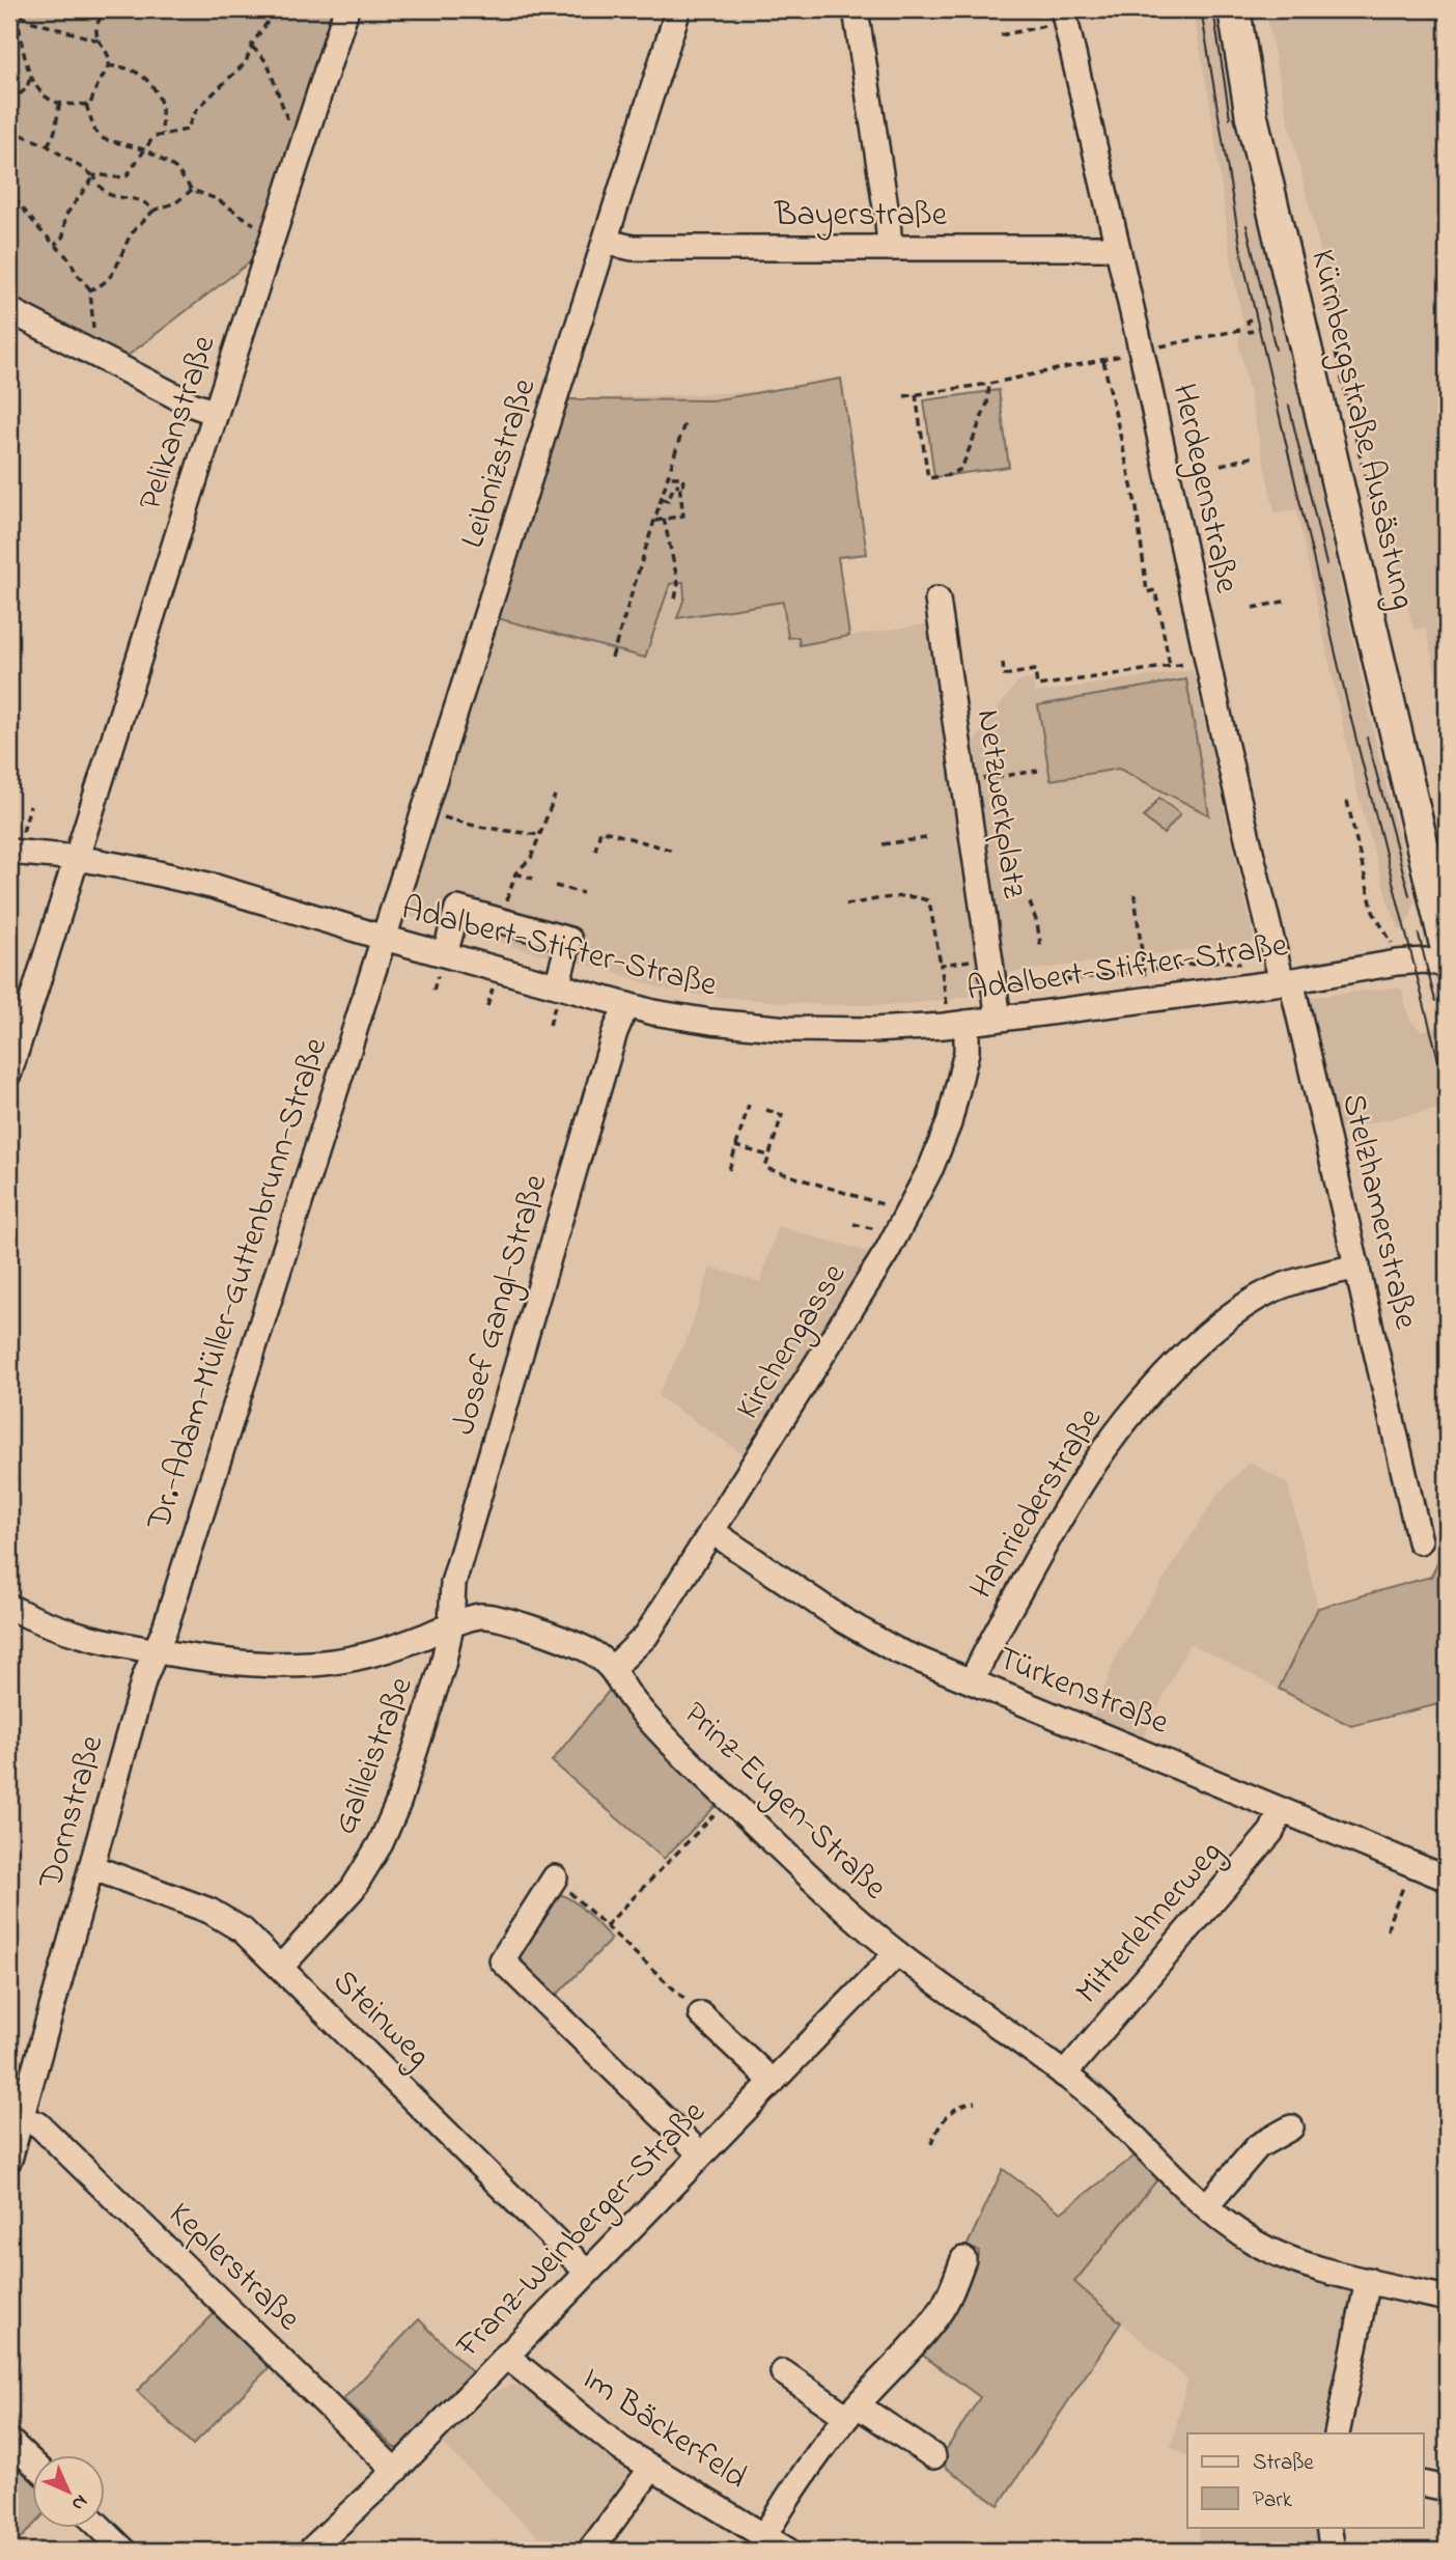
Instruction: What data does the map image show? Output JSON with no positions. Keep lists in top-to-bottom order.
{
  "streets": {
    "main road": ["Kürnbergstraße Ausästung"],
    "street": [
      "Bayerstraße",
      "Pelikanstraße",
      "Leibnizstraße",
      "Herdegenstraße",
      "Netzwerkplatz",
      "Adalbert-Stifter-Straße",
      "Stelzhamerstraße",
      "Dr.-Adam-Müller-Guttenbrunn-Straße",
      "Josef Gangl-Straße",
      "Kirchengasse",
      "Hanriederstraße",
      "Türkenstraße",
      "Galileistraße",
      "Prinz-Eugen-Straße",
      "Dornstraße",
      "Mitterlehnerweg",
      "Steinweg",
      "Franz-Weinberger-Straße",
      "Keplerstraße",
      "Im Bäckerfeld"
    ]
  },
  "crossings": [
    ["Bayerstraße", "Leibnizstraße"],
    ["Bayerstraße", "Herdegenstraße"],
    ["Pelikanstraße", "Adalbert-Stifter-Straße"],
    ["Leibnizstraße", "Adalbert-Stifter-Straße"],
    ["Leibnizstraße", "Dr.-Adam-Müller-Guttenbrunn-Straße"],
    ["Herdegenstraße", "Adalbert-Stifter-Straße"],
    ["Herdegenstraße", "Stelzhamerstraße"],
    ["Netzwerkplatz", "Adalbert-Stifter-Straße"],
    ["Adalbert-Stifter-Straße", "Stelzhamerstraße"],
    ["Adalbert-Stifter-Straße", "Dr.-Adam-Müller-Guttenbrunn-Straße"],
    ["Adalbert-Stifter-Straße", "Josef Gangl-Straße"],
    ["Adalbert-Stifter-Straße", "Kirchengasse"],
    ["Stelzhamerstraße", "Hanriederstraße"],
    ["Dr.-Adam-Müller-Guttenbrunn-Straße", "Prinz-Eugen-Straße"],
    ["Dr.-Adam-Müller-Guttenbrunn-Straße", "Dornstraße"],
    ["Josef Gangl-Straße", "Galileistraße"],
    ["Josef Gangl-Straße", "Prinz-Eugen-Straße"],
    ["Kirchengasse", "Türkenstraße"],
    ["Kirchengasse", "Prinz-Eugen-Straße"],
    ["Hanriederstraße", "Türkenstraße"],
    ["Türkenstraße", "Mitterlehnerweg"],
    ["Galileistraße", "Prinz-Eugen-Straße"],
    ["Galileistraße", "Steinweg"],
    ["Prinz-Eugen-Straße", "Dornstraße"],
    ["Prinz-Eugen-Straße", "Mitterlehnerweg"],
    ["Prinz-Eugen-Straße", "Franz-Weinberger-Straße"],
    ["Dornstraße", "Steinweg"],
    ["Dornstraße", "Keplerstraße"],
    ["Steinweg", "Franz-Weinberger-Straße"],
    ["Franz-Weinberger-Straße", "Keplerstraße"],
    ["Franz-Weinberger-Straße", "Im Bäckerfeld"]
  ],
  "legend": ["Straße", "Park"],
  "north": "bottom right"
}
